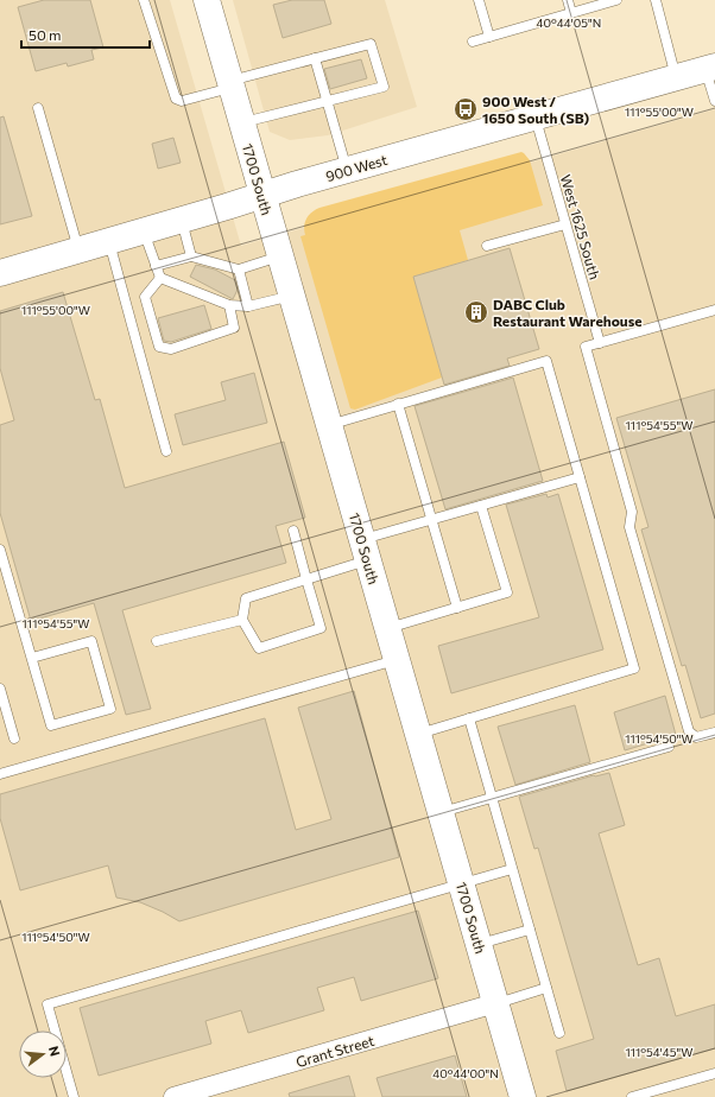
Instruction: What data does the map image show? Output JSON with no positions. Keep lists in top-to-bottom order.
{
  "streets": {
    "street": ["900 West", "1700 South", "Grant Street"],
    "lane": ["West 1625 South"]
  },
  "crossings": [
    ["900 West", "1700 South"],
    ["900 West", "West 1625 South"],
    ["1700 South", "Grant Street"]
  ],
  "places": {
    "bus stop": ["900 West / 1650 South (SB)"],
    "building": ["DABC Club Restaurant Warehouse"]
  },
  "scale_bar": "50 m",
  "north": "right",
  "coordinates": [
    "40°44'05\"N",
    "111°55'00\"W",
    "111°54'55\"W",
    "111°54'50\"W",
    "111°54'45\"W",
    "40°44'00\"N"
  ]
}
